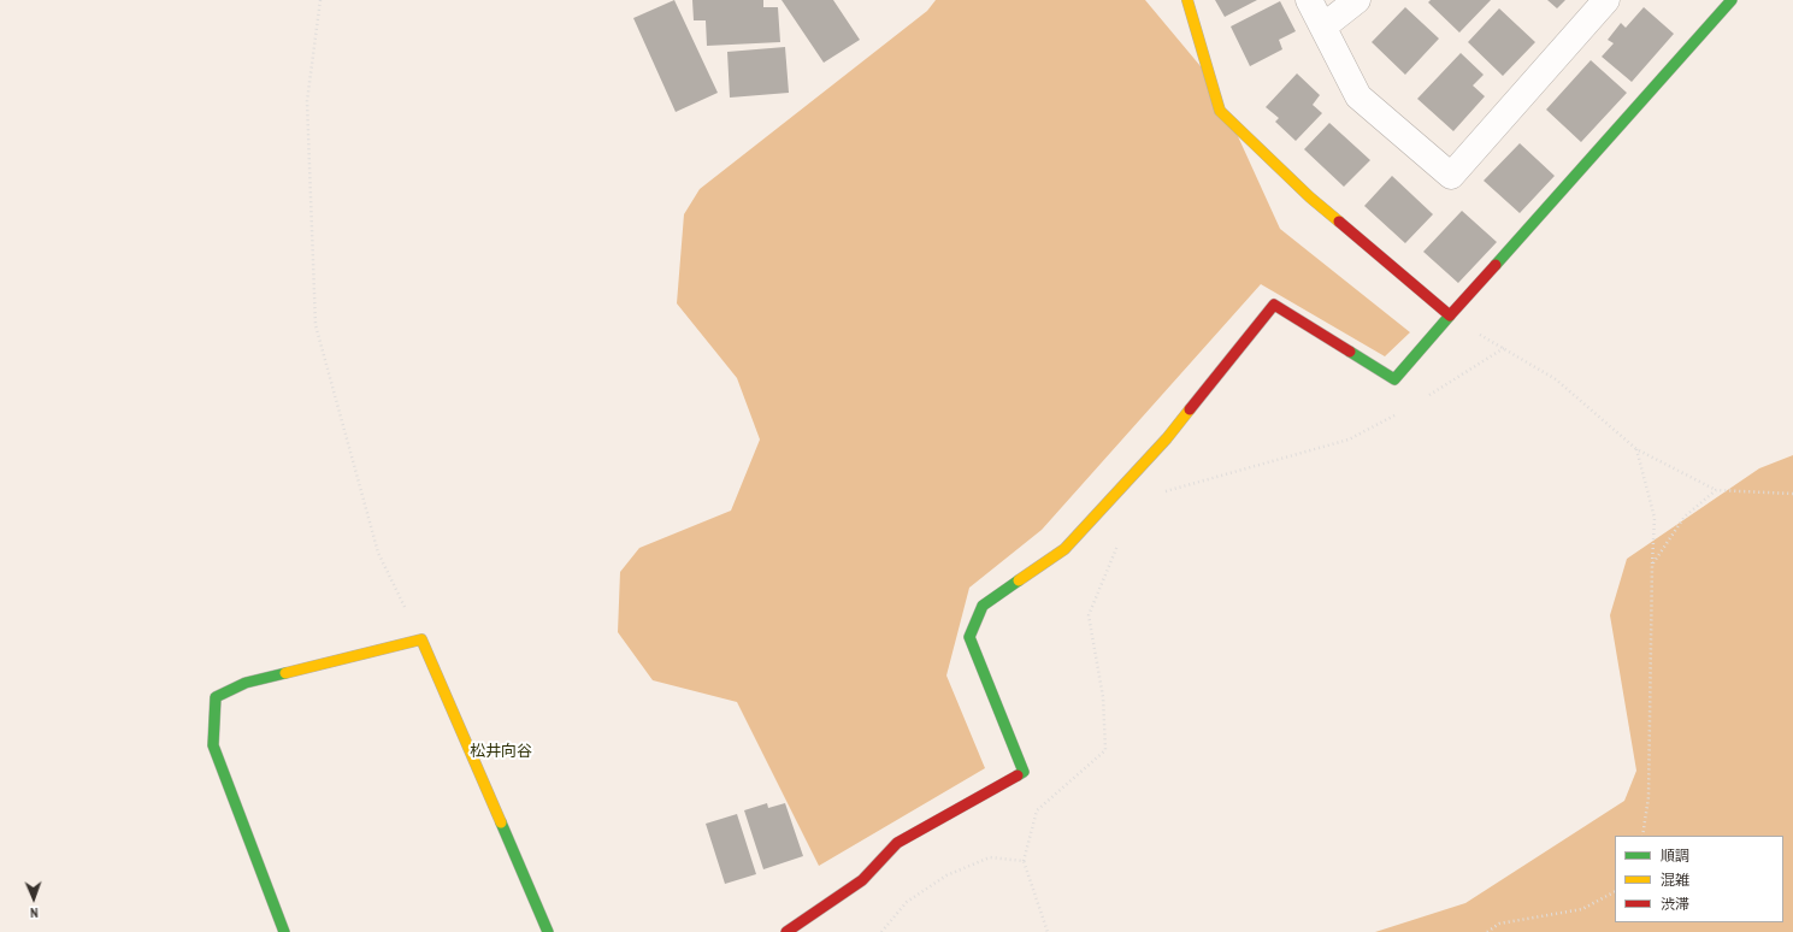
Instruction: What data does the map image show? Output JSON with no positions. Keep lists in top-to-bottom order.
{
  "districts": ["松井向谷"],
  "legend": ["順調", "混雑", "渋滞"],
  "north": "bottom"
}
